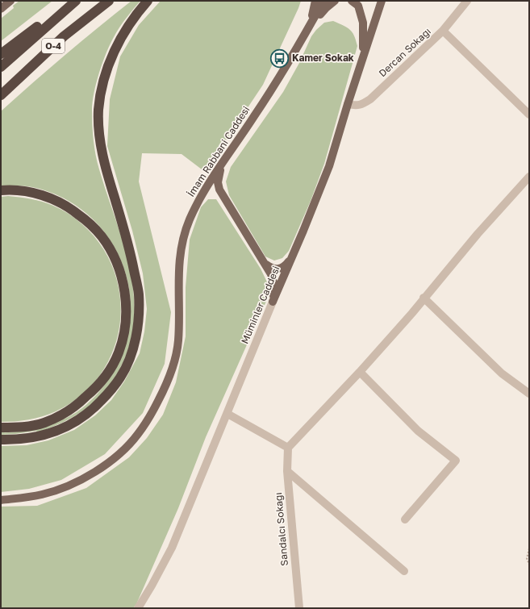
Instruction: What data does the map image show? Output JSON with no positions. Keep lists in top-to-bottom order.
{
  "streets": {
    "highway": ["O-4"],
    "main road": ["İmam Rabbani Caddesi", "Müminler Caddesi"],
    "street": ["Dercan Sokağı", "Sandalcı Sokağı"]
  },
  "crossings": [
    ["Dercan Sokağı", "Müminler Caddesi"]
  ],
  "places": {
    "bus stop": ["Kamer Sokak"]
  }
}
